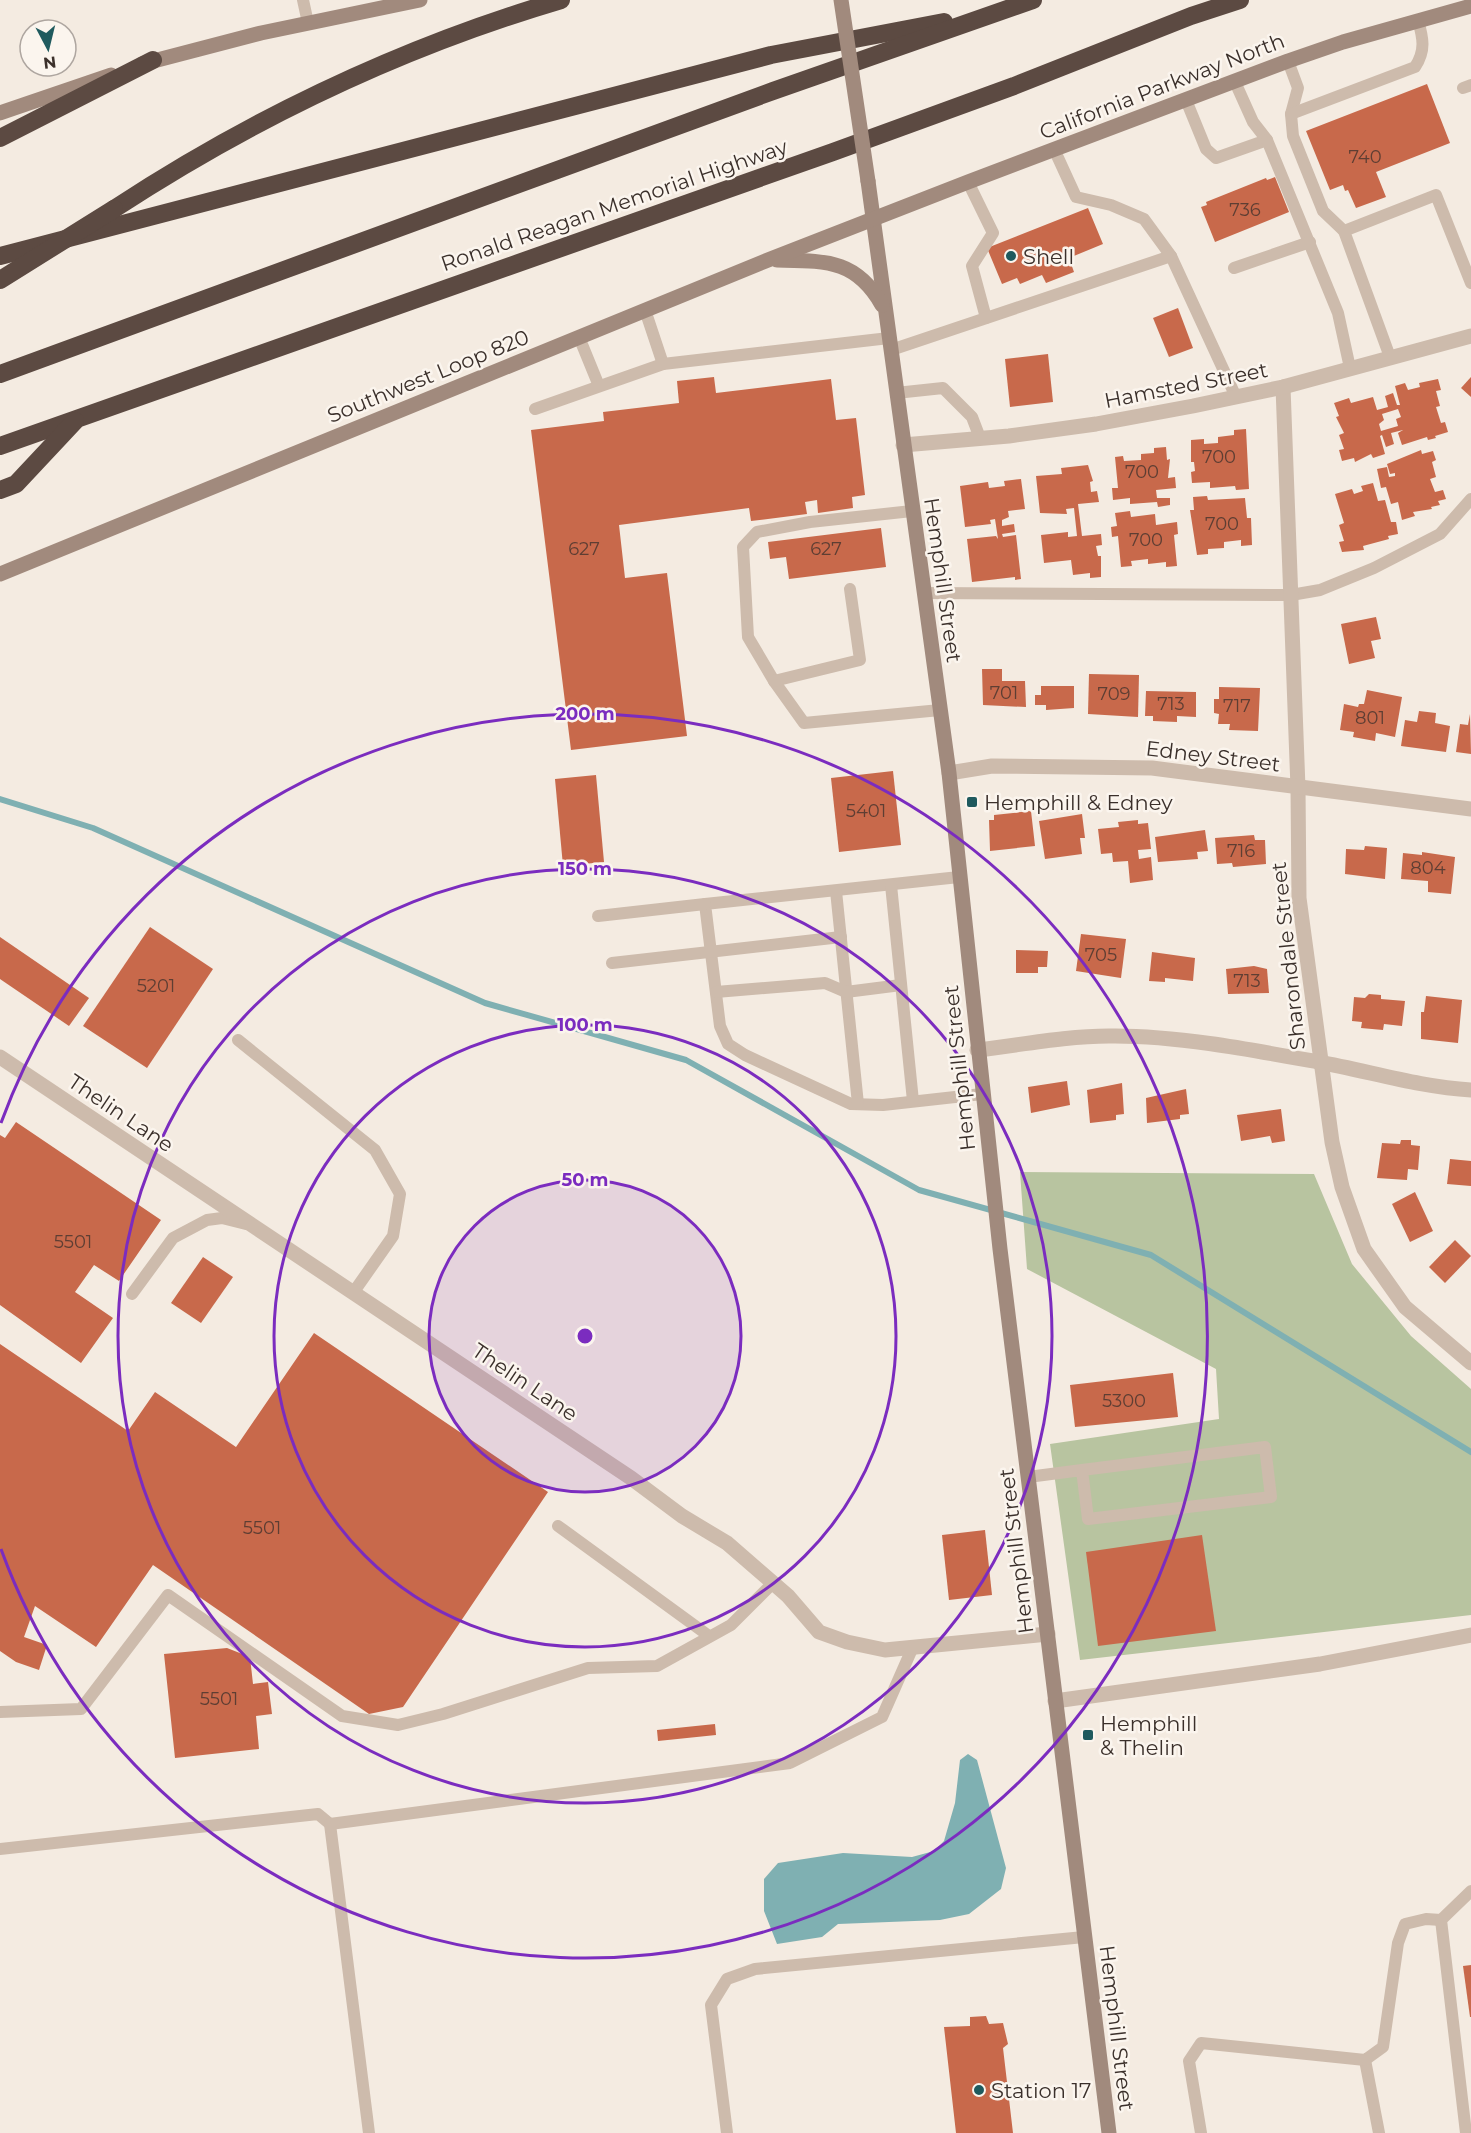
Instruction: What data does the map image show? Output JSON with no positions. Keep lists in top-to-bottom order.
{
  "streets": {
    "highway": ["Ronald Reagan Memorial Highway"],
    "main road": ["California Parkway North", "Southwest Loop 820", "Hemphill Street"],
    "street": [
      "Hamsted Street",
      "Edney Street",
      "Sharondale Street",
      "Thelin Lane"
    ]
  },
  "crossings": [
    ["California Parkway North", "Southwest Loop 820"],
    ["California Parkway North", "Hemphill Street"],
    ["Southwest Loop 820", "Hemphill Street"],
    ["Hamsted Street", "Hemphill Street"],
    ["Hamsted Street", "Sharondale Street"],
    ["Hemphill Street", "Edney Street"],
    ["Hemphill Street", "Thelin Lane"],
    ["Edney Street", "Sharondale Street"]
  ],
  "places": {
    "other": ["Shell", "Station 17"],
    "transit": ["Hemphill & Edney", "Hemphill & Thelin"]
  },
  "house_numbers": [
    "740",
    "736",
    "700",
    "700",
    "700",
    "700",
    "627",
    "627",
    "701",
    "709",
    "713",
    "717",
    "801",
    "5401",
    "716",
    "804",
    "705",
    "713",
    "5201",
    "5501",
    "5300",
    "5501",
    "5501"
  ],
  "north": "bottom",
  "rings": [
    "200 m",
    "150 m",
    "100 m",
    "50 m"
  ]
}
